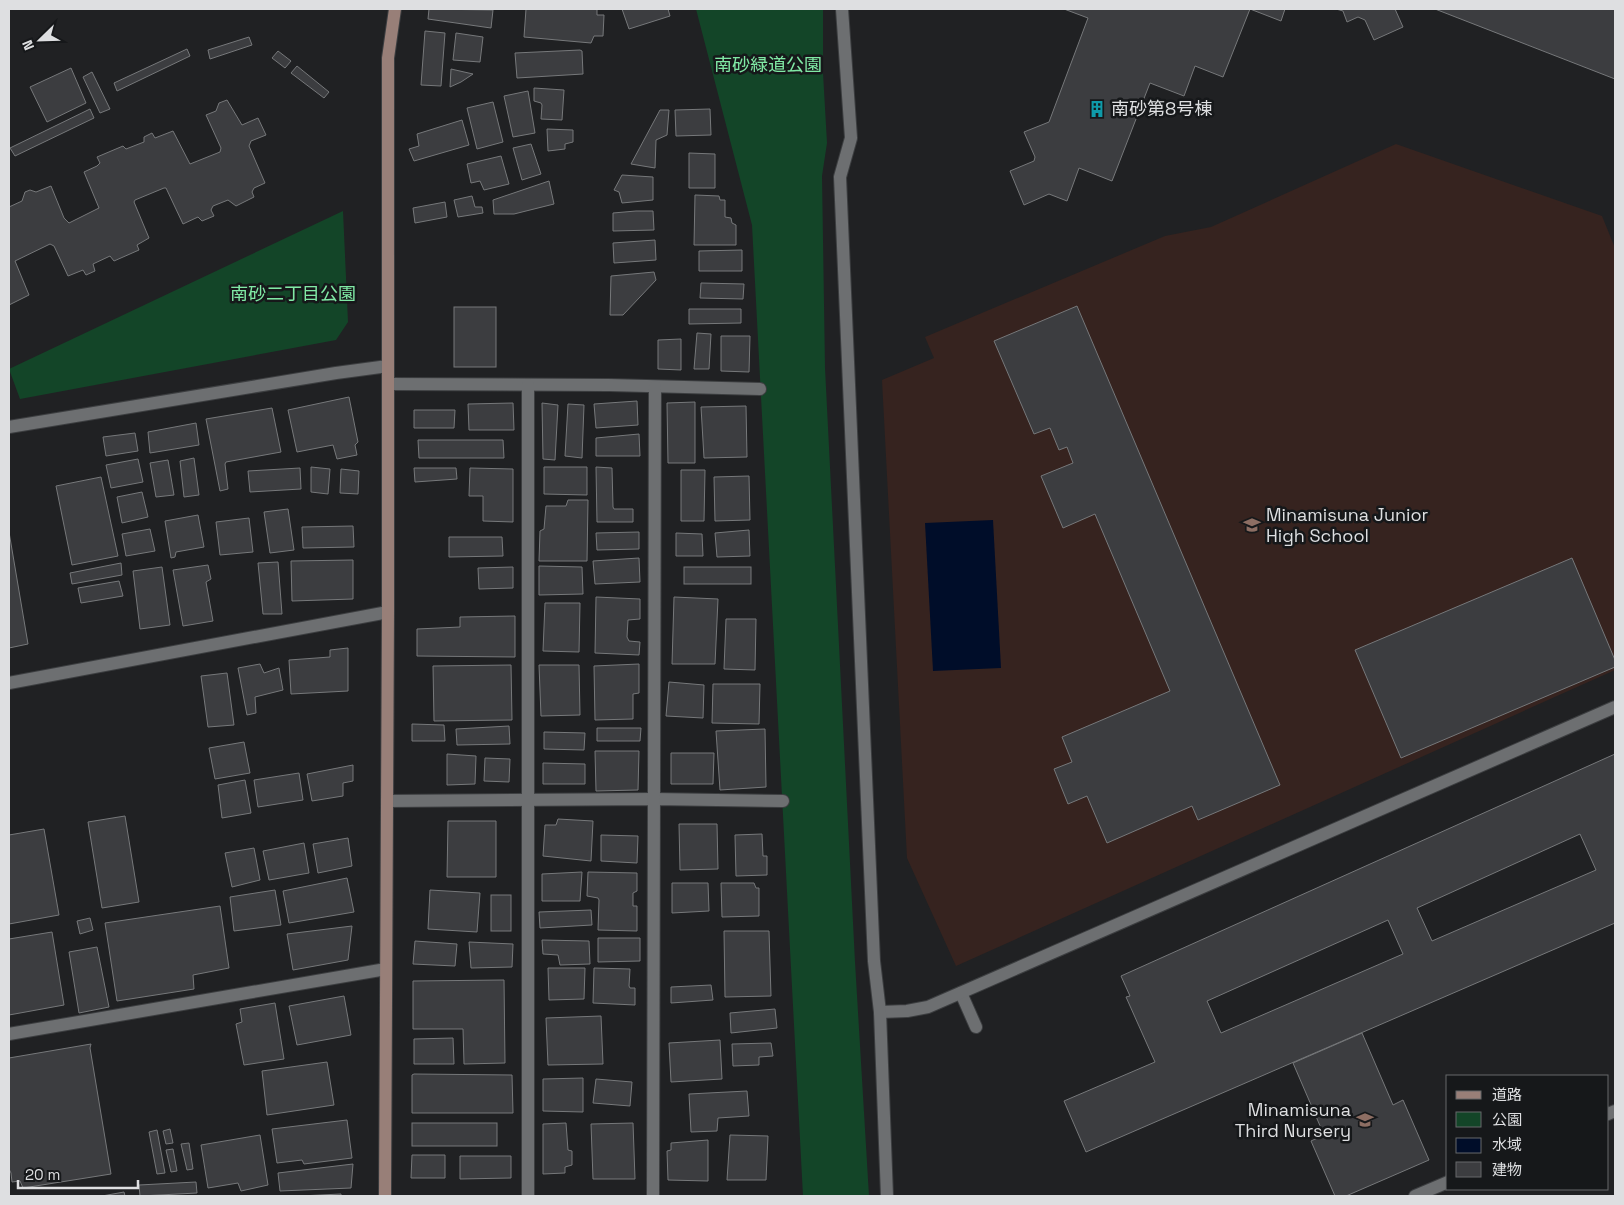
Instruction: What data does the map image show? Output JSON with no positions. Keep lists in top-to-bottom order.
{
  "parks": ["南砂緑道公園", "南砂二丁目公園"],
  "places": {
    "building": ["南砂第8号棟"],
    "school or university": ["Minamisuna Junior High School", "Minamisuna Third Nursery"]
  },
  "legend": [
    "道路",
    "公園",
    "水域",
    "建物"
  ],
  "scale_bar": "20 m",
  "north": "bottom left"
}
